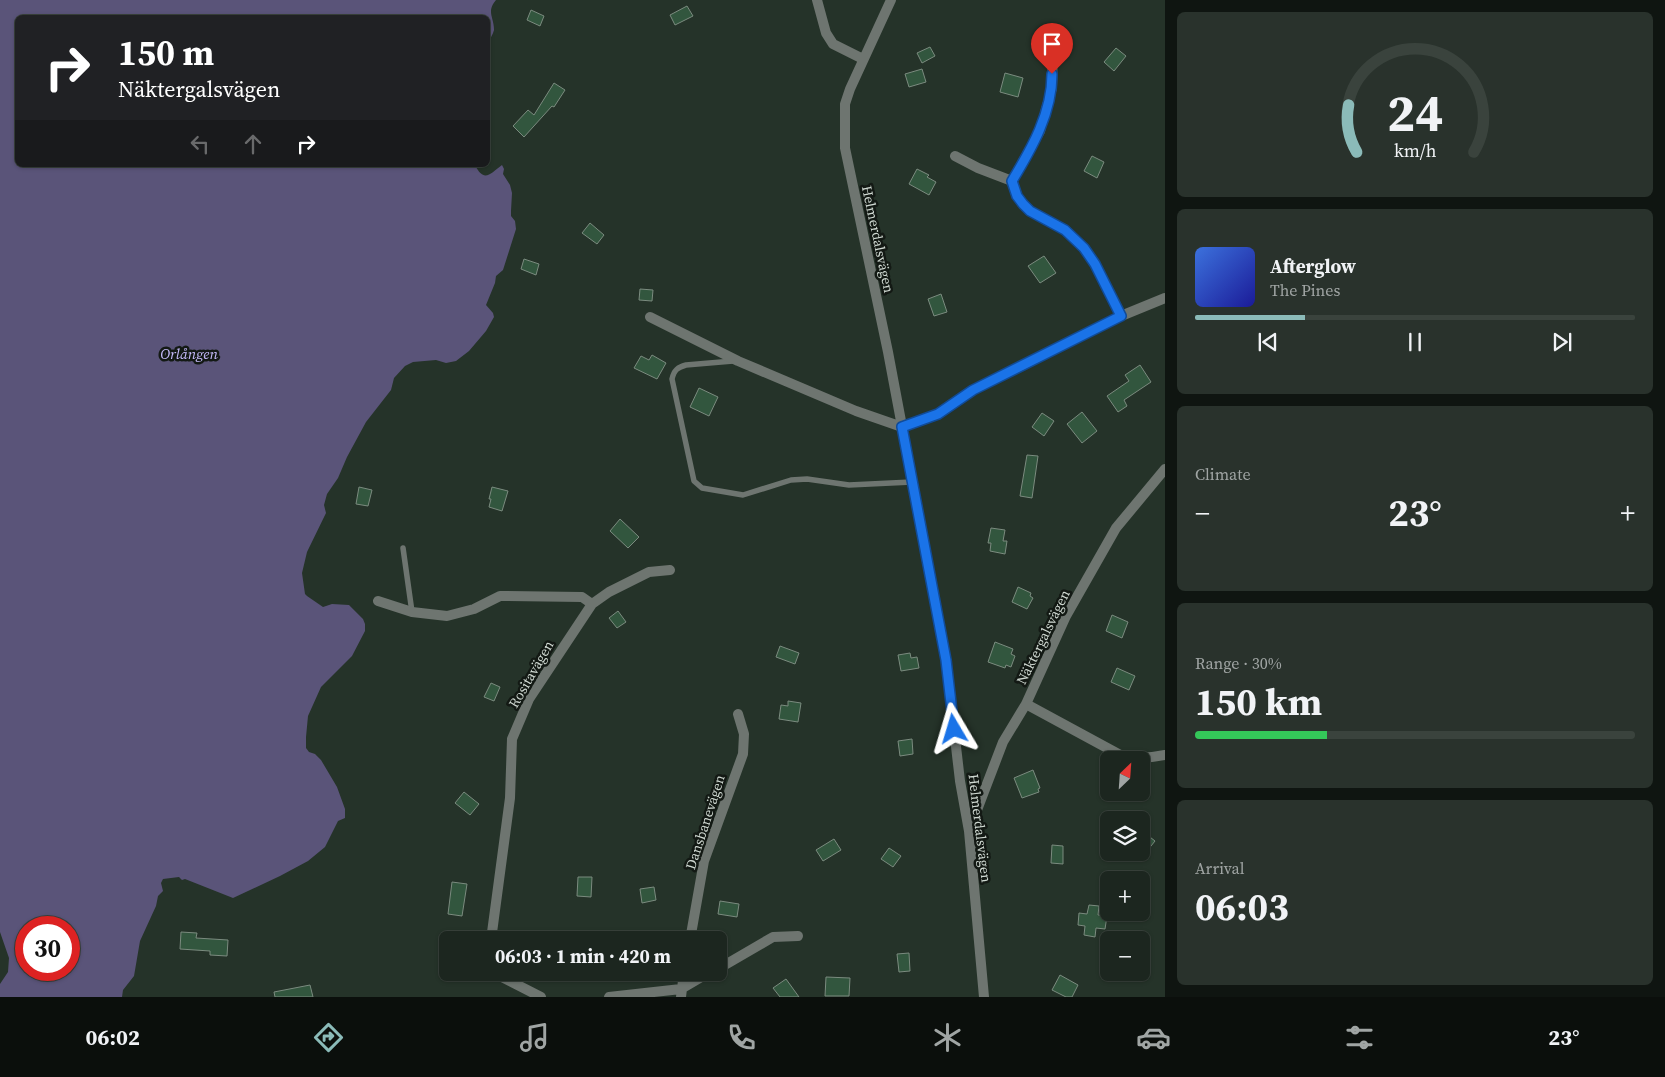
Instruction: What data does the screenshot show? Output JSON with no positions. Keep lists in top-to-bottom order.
{
  "streets": {
    "street": [
      "Helmerdalsvägen",
      "Näktergalsvägen",
      "Rositavägen",
      "Dansbanevägen"
    ]
  },
  "crossings": [
    ["Helmerdalsvägen", "Näktergalsvägen"]
  ],
  "water": ["Orlången"],
  "north": "top right",
  "page": {
    "turn": ["150 m", "Näktergalsvägen"],
    "song": ["Afterglow", "The Pines"],
    "tile": [
      "Climate",
      ["Range · 30%", "150 km"],
      ["Arrival", "06:03"]
    ],
    "heat": ["−", "23°", "+"],
    "map_buttons": ["+", "−"],
    "limit": "30",
    "trip": "06:03 · 1 min · 420 m",
    "tabs": ["06:02", "23°"],
    "gauge": ["24", "km/h"]
  }
}
